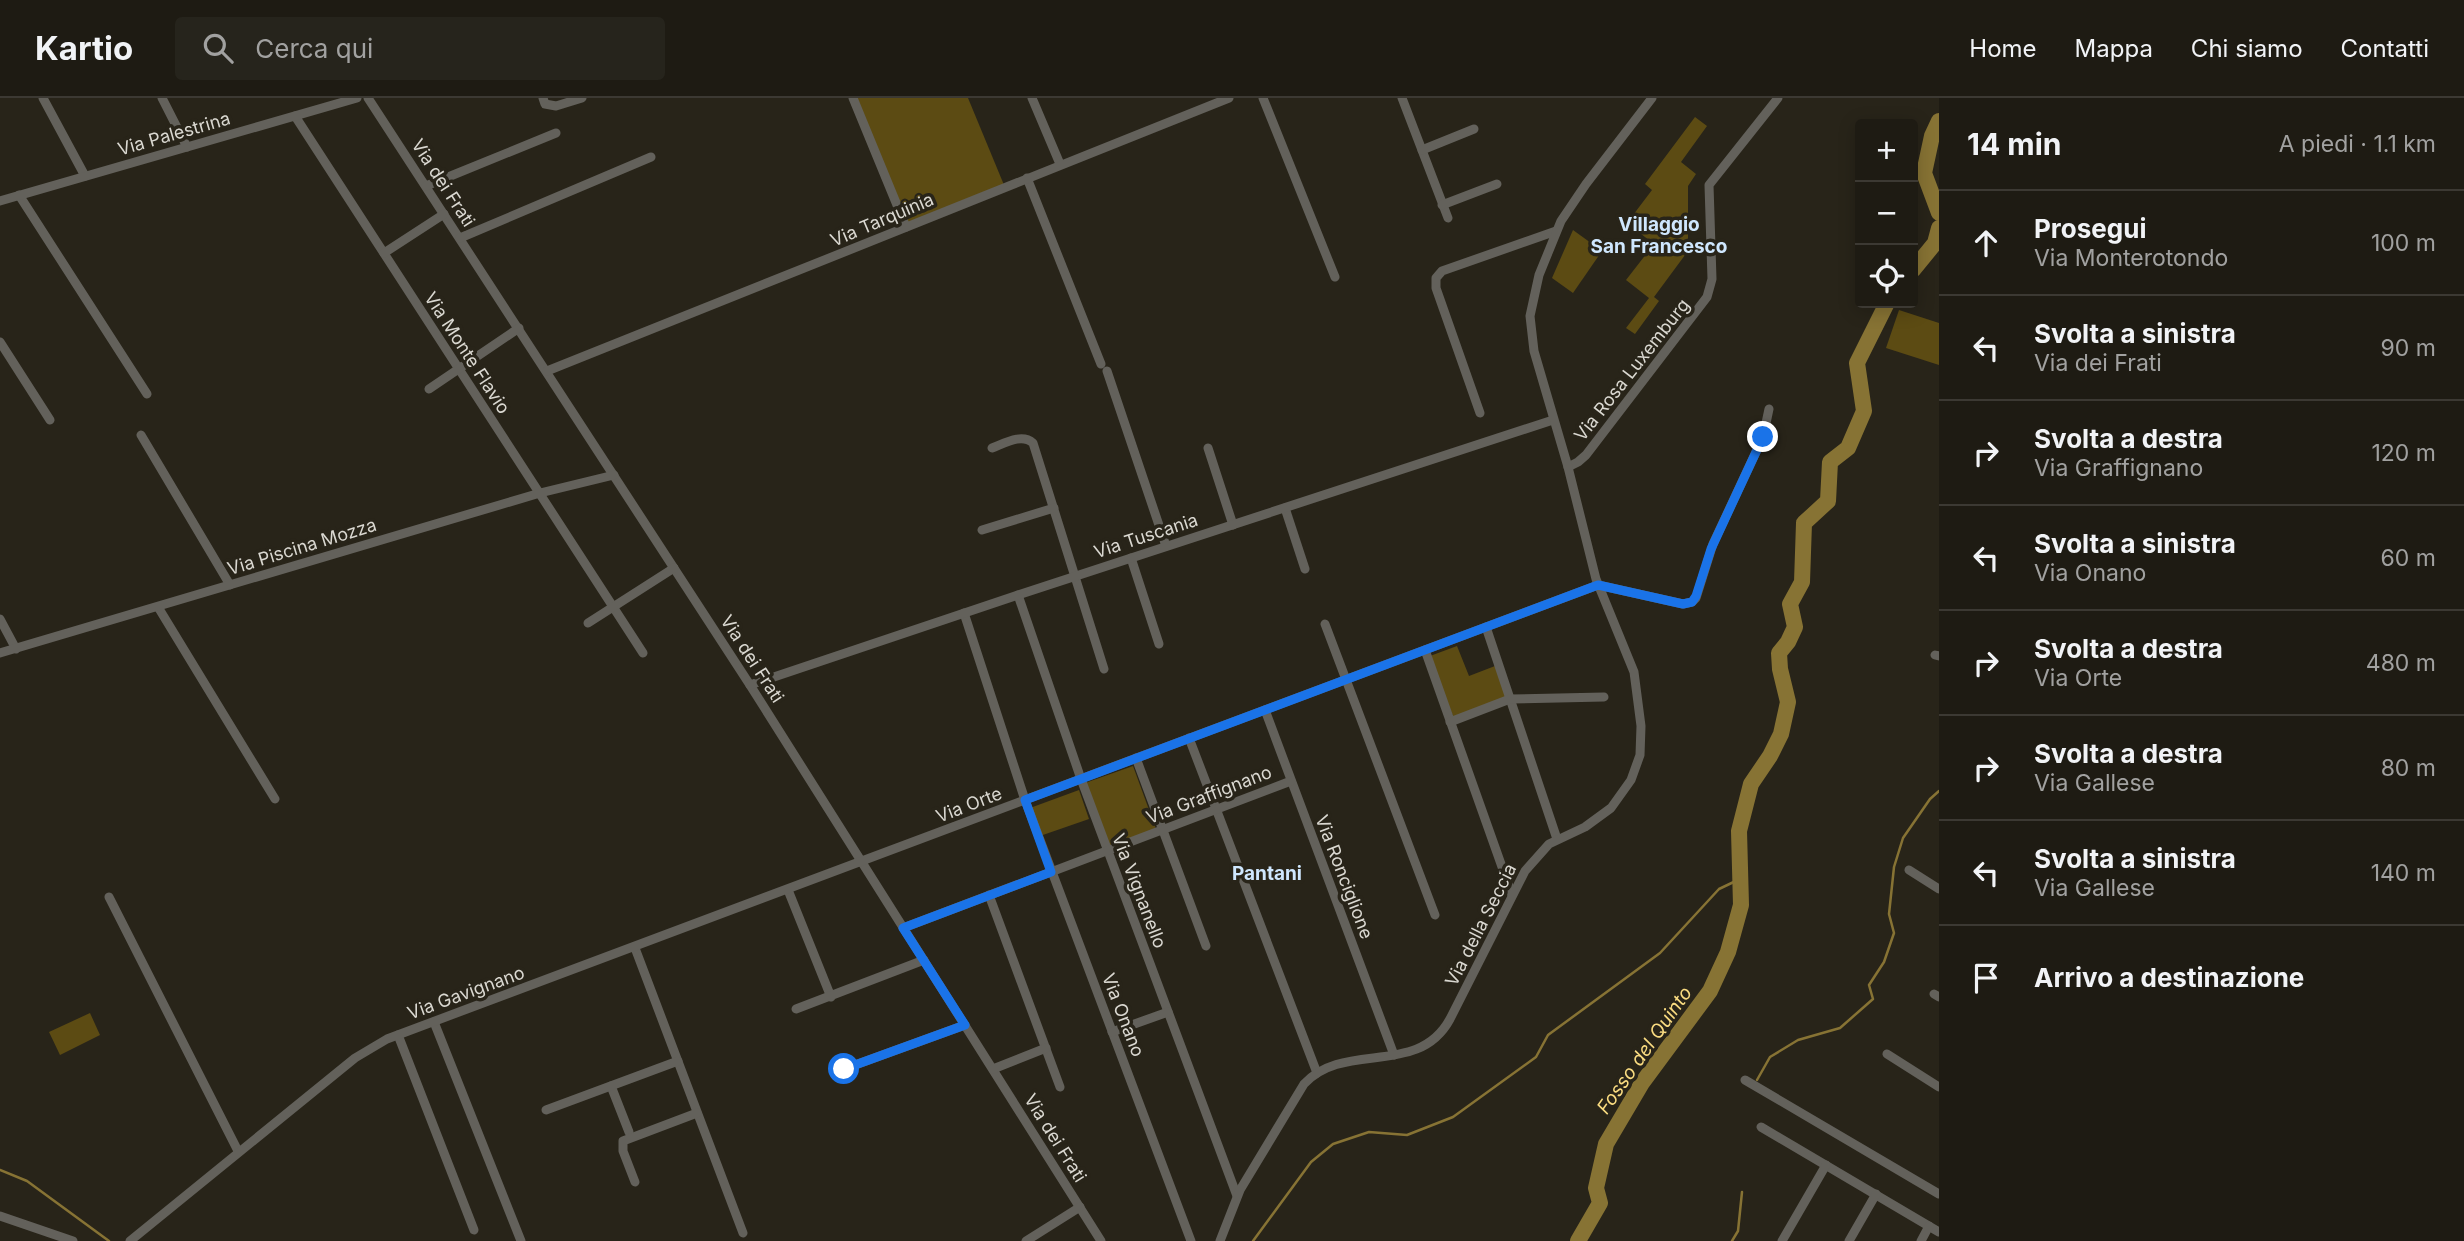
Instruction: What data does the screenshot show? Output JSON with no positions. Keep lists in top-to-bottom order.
{
  "streets": {
    "street": [
      "Via Palestrina",
      "Via dei Frati",
      "Via Tarquinia",
      "Via Monte Flavio",
      "Via Rosa Luxemburg",
      "Via Tuscania",
      "Via Piscina Mozza",
      "Via Graffignano",
      "Via Orte",
      "Via Ronciglione",
      "Via Vignanello",
      "Via della Seccia",
      "Via Gavignano",
      "Via Onano"
    ]
  },
  "crossings": [
    ["Via Palestrina", "Via Monte Flavio"],
    ["Via dei Frati", "Via Tarquinia"],
    ["Via dei Frati", "Via Tuscania"],
    ["Via dei Frati", "Via Piscina Mozza"],
    ["Via dei Frati", "Via Graffignano"],
    ["Via dei Frati", "Via Orte"],
    ["Via dei Frati", "Via Gavignano"],
    ["Via Monte Flavio", "Via Piscina Mozza"],
    ["Via Rosa Luxemburg", "Via della Seccia"],
    ["Via Tuscania", "Via Vignanello"],
    ["Via Tuscania", "Via della Seccia"],
    ["Via Tuscania", "Via Onano"],
    ["Via Graffignano", "Via Ronciglione"],
    ["Via Graffignano", "Via Vignanello"],
    ["Via Graffignano", "Via Onano"],
    ["Via Orte", "Via Ronciglione"],
    ["Via Orte", "Via Vignanello"],
    ["Via Orte", "Via della Seccia"],
    ["Via Orte", "Via Gavignano"],
    ["Via Orte", "Via Onano"],
    ["Via Ronciglione", "Via della Seccia"]
  ],
  "districts": ["Villaggio San Francesco", "Pantani"],
  "water": ["Fosso del Quinto"],
  "page": {
    "header": "Kartio",
    "search": "Cerca qui",
    "nav": [
      "Home",
      "Mappa",
      "Chi siamo",
      "Contatti"
    ],
    "heading": ["14 min", "A piedi · 1.1 km"],
    "map_buttons": ["+", "−"],
    "list": [
      ["Prosegui", "Via Monterotondo", "100 m"],
      ["Svolta a sinistra", "Via dei Frati", "90 m"],
      ["Svolta a destra", "Via Graffignano", "120 m"],
      ["Svolta a sinistra", "Via Onano", "60 m"],
      ["Svolta a destra", "Via Orte", "480 m"],
      ["Svolta a destra", "Via Gallese", "80 m"],
      ["Svolta a sinistra", "Via Gallese", "140 m"],
      "Arrivo a destinazione"
    ]
  }
}
